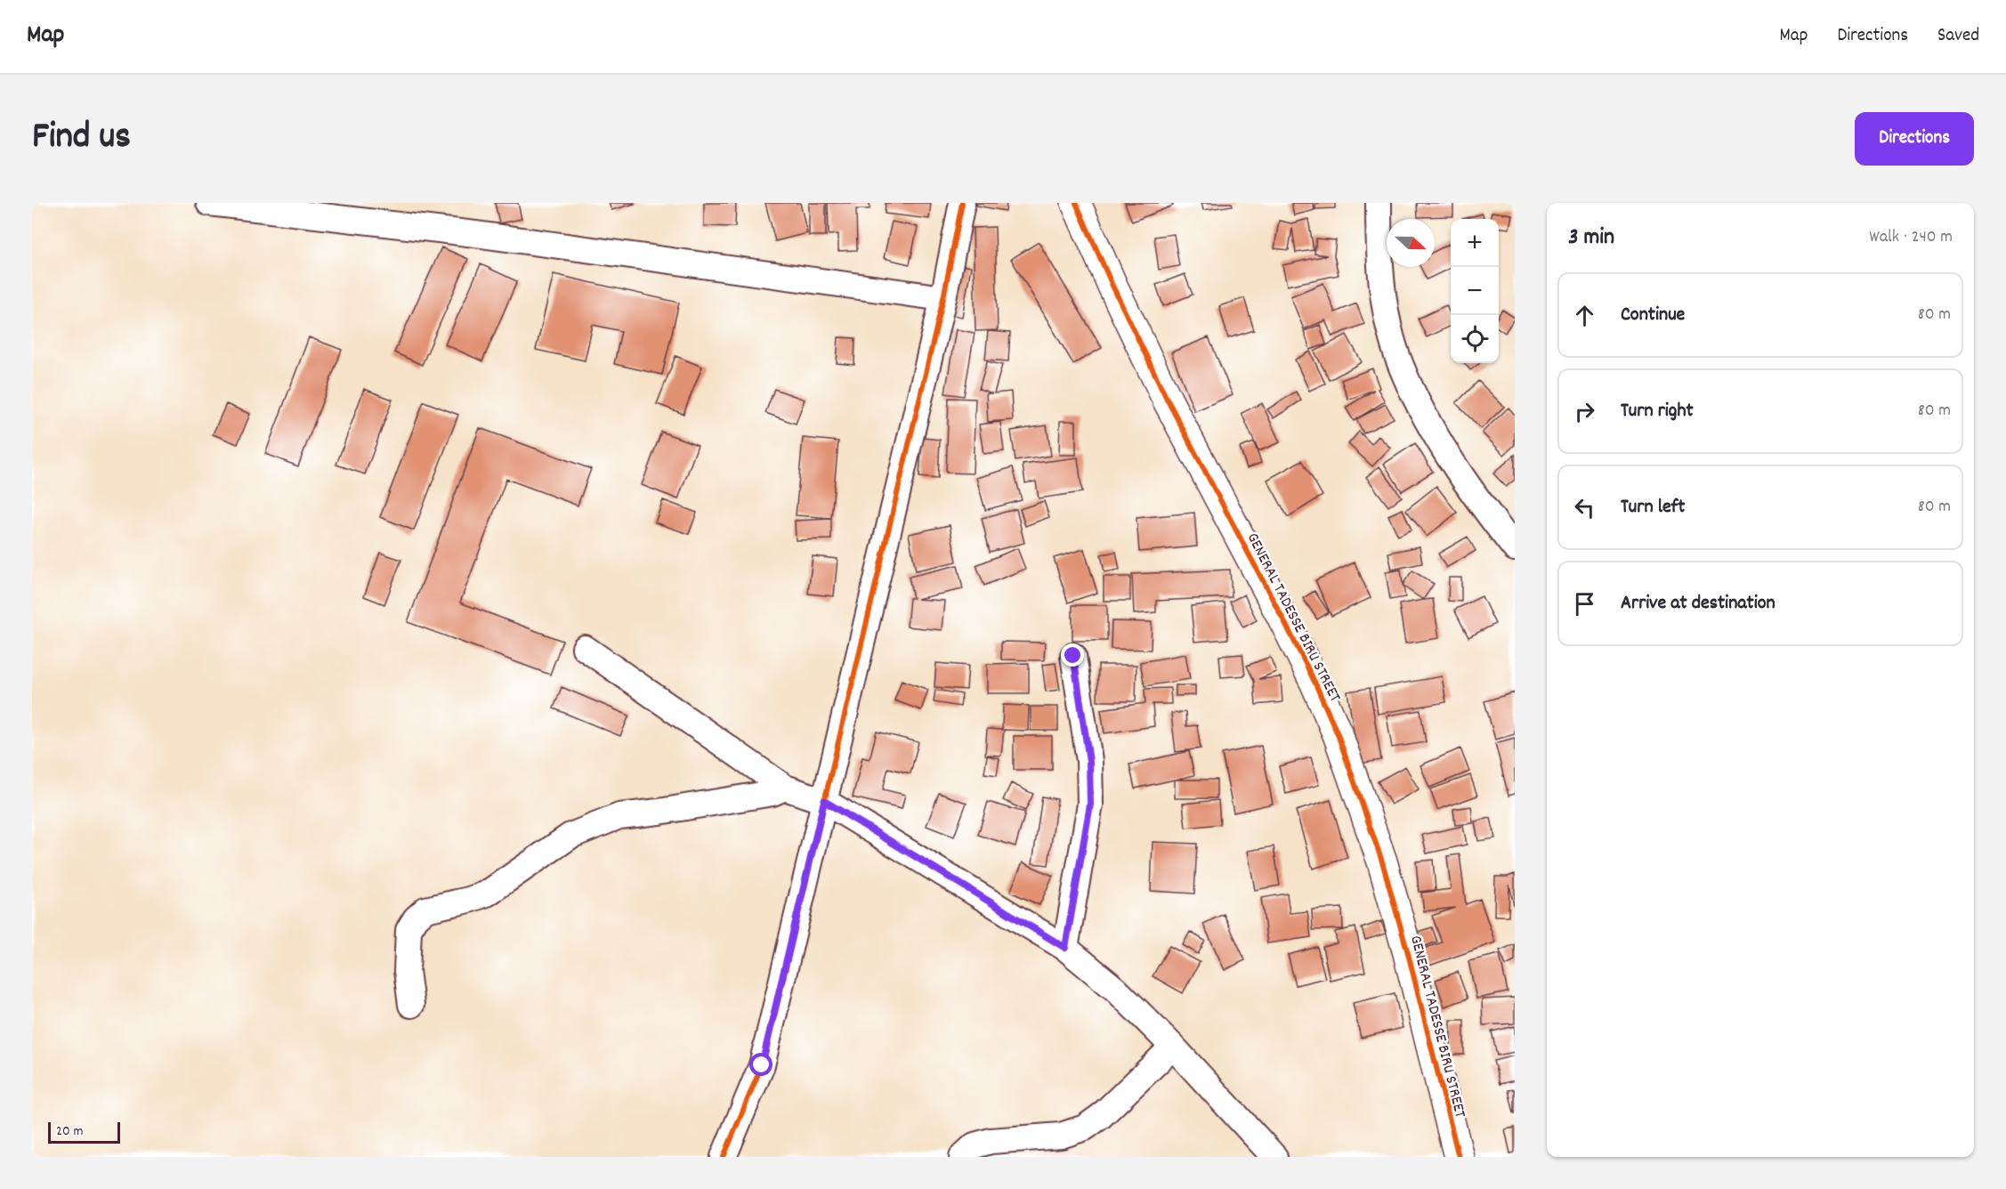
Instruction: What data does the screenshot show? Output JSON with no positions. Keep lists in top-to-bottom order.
{
  "streets": {
    "street": ["GENERAL TADESSE BIRU STREET"]
  },
  "scale_bar": "20 m",
  "north": "right",
  "page": {
    "header": "Map",
    "nav": ["Map", "Directions", "Saved"],
    "title": "Find us",
    "buttons": "Directions",
    "heading": ["3 min", "Walk · 240 m"],
    "map_buttons": ["+", "−"],
    "list": [
      ["Continue", "80 m"],
      ["Turn right", "80 m"],
      ["Turn left", "80 m"],
      "Arrive at destination"
    ],
    "scale": "20 m"
  }
}
